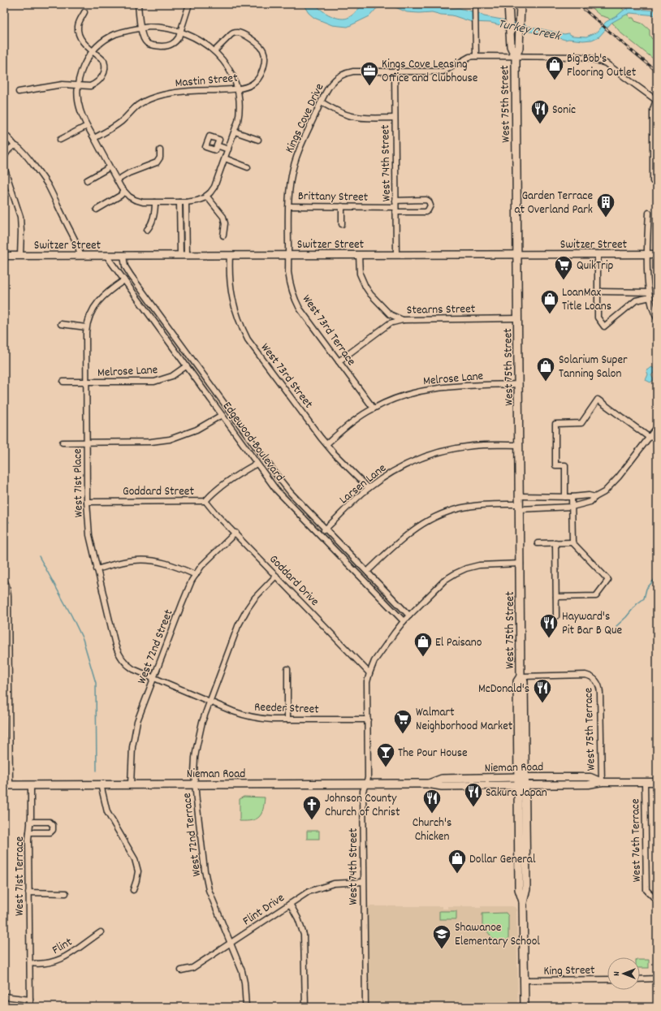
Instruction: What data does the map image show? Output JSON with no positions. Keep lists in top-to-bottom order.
{
  "streets": {
    "main road": ["West 75th Street", "Nieman Road"],
    "street": [
      "Mastin Street",
      "Kings Cove Drive",
      "West 74th Street",
      "Brittany Street",
      "Switzer Street",
      "Stearns Street",
      "West 73rd Terrace",
      "Melrose Lane",
      "West 73rd Street",
      "Edgewood Boulevard",
      "West 71st Place",
      "Larsen Lane",
      "Goddard Street",
      "Goddard Drive",
      "West 72nd Street",
      "Reeder Street",
      "West 75th Terrace",
      "West 72nd Terrace",
      "West 76th Terrace",
      "West 71st Terrace",
      "Flint Drive",
      "Flint",
      "King Street"
    ]
  },
  "crossings": [
    ["West 75th Street", "Kings Cove Drive"],
    ["West 75th Street", "West 74th Street"],
    ["West 75th Street", "Switzer Street"],
    ["West 75th Street", "Stearns Street"],
    ["West 75th Street", "Melrose Lane"],
    ["West 75th Street", "Larsen Lane"],
    ["West 75th Street", "West 75th Terrace"],
    ["West 75th Street", "Nieman Road"],
    ["West 75th Street", "King Street"],
    ["Kings Cove Drive", "West 74th Street"],
    ["Kings Cove Drive", "Brittany Street"],
    ["Kings Cove Drive", "Switzer Street"],
    ["Kings Cove Drive", "West 73rd Terrace"],
    ["West 74th Street", "Brittany Street"],
    ["West 74th Street", "Switzer Street"],
    ["West 74th Street", "Edgewood Boulevard"],
    ["West 74th Street", "Goddard Drive"],
    ["West 74th Street", "Reeder Street"],
    ["West 74th Street", "Nieman Road"],
    ["West 74th Street", "Flint Drive"],
    ["Switzer Street", "West 73rd Terrace"],
    ["Switzer Street", "West 73rd Street"],
    ["Switzer Street", "Edgewood Boulevard"],
    ["Stearns Street", "West 73rd Terrace"],
    ["West 73rd Terrace", "Melrose Lane"],
    ["Melrose Lane", "West 73rd Street"],
    ["Melrose Lane", "Edgewood Boulevard"],
    ["Melrose Lane", "West 71st Place"],
    ["West 73rd Street", "Larsen Lane"],
    ["Edgewood Boulevard", "West 71st Place"],
    ["Edgewood Boulevard", "Larsen Lane"],
    ["Edgewood Boulevard", "Goddard Street"],
    ["West 71st Place", "Goddard Street"],
    ["West 71st Place", "West 72nd Street"],
    ["West 71st Place", "Reeder Street"],
    ["Goddard Street", "Goddard Drive"],
    ["Goddard Drive", "West 72nd Street"],
    ["Goddard Drive", "West 72nd Terrace"],
    ["West 72nd Street", "Reeder Street"],
    ["West 72nd Street", "Nieman Road"],
    ["Reeder Street", "West 72nd Terrace"],
    ["West 75th Terrace", "Nieman Road"],
    ["Nieman Road", "West 72nd Terrace"],
    ["Nieman Road", "West 76th Terrace"],
    ["Nieman Road", "West 71st Terrace"],
    ["West 72nd Terrace", "Flint Drive"],
    ["West 71st Terrace", "Flint"]
  ],
  "water": ["Turkey Creek"],
  "places": {
    "shop": [
      "Big Bob's Flooring Outlet",
      "LoanMax Title Loans",
      "Solarium Super Tanning Salon",
      "El Paisano",
      "Dollar General"
    ],
    "office": ["Kings Cove Leasing Office and Clubhouse"],
    "restaurant": [
      "Sonic",
      "Hayward's Pit Bar B Que",
      "McDonald's",
      "Sakura Japan",
      "Church's Chicken"
    ],
    "building": ["Garden Terrace at Overland Park"],
    "supermarket": ["QuikTrip", "Walmart Neighborhood Market"],
    "bar": ["The Pour House"],
    "church": ["Johnson County Church of Christ"],
    "school or university": ["Shawanoe Elementary School"]
  },
  "north": "left"
}
